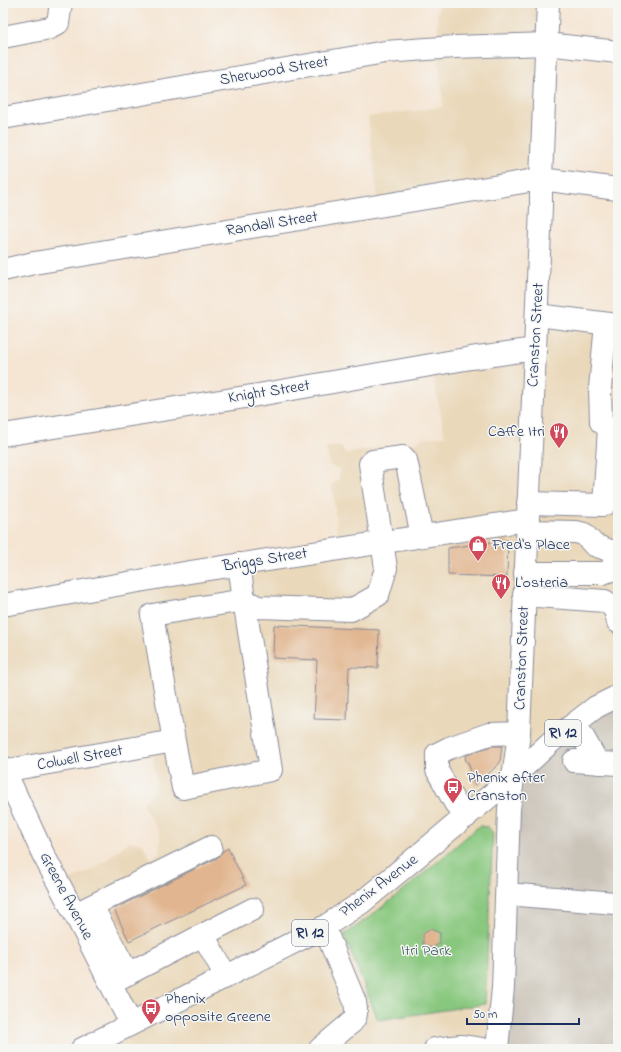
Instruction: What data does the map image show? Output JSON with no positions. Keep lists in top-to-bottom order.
{
  "streets": {
    "street": [
      "Sherwood Street",
      "Randall Street",
      "Cranston Street",
      "Knight Street",
      "Briggs Street",
      "RI 12",
      "Colwell Street",
      "Phenix Avenue",
      "Greene Avenue"
    ]
  },
  "crossings": [
    ["Sherwood Street", "Cranston Street"],
    ["Randall Street", "Cranston Street"],
    ["Cranston Street", "Knight Street"],
    ["Cranston Street", "Briggs Street"],
    ["Cranston Street", "RI 12"],
    ["Cranston Street", "Phenix Avenue"],
    ["RI 12", "Phenix Avenue"],
    ["Colwell Street", "Greene Avenue"],
    ["Phenix Avenue", "Greene Avenue"]
  ],
  "parks": ["Itri Park"],
  "places": {
    "restaurant": ["Caffe Itri", "L'osteria"],
    "shop": ["Fred's Place"],
    "bus stop": ["Phenix after Cranston", "Phenix opposite Greene"]
  },
  "scale_bar": "50 m"
}
